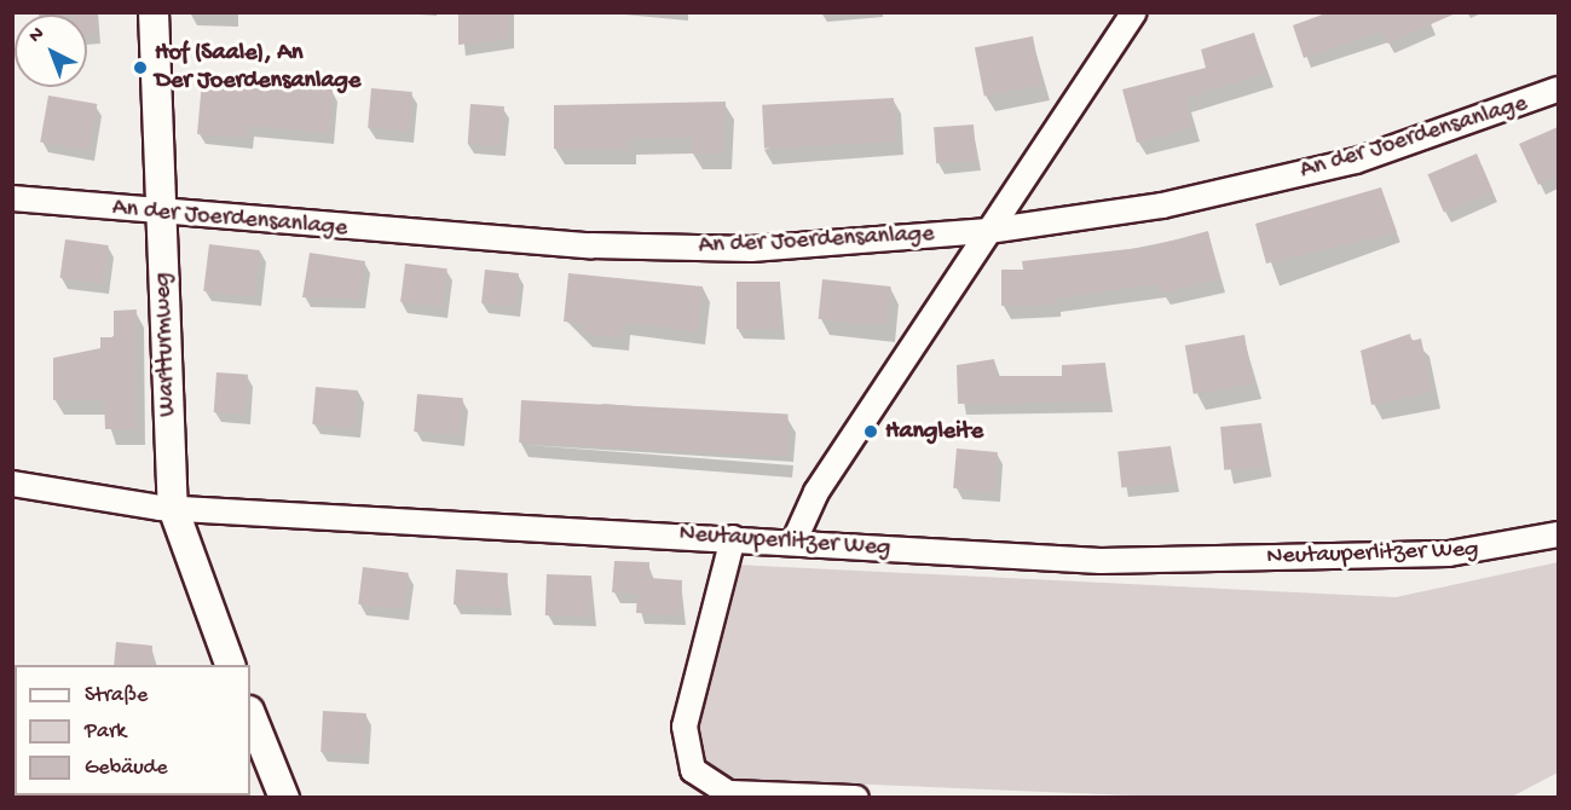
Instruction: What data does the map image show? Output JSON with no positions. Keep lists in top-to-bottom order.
{
  "streets": {
    "street": ["An der Joerdensanlage", "Wartturmweg", "Neutauperlitzer Weg"]
  },
  "crossings": [
    ["An der Joerdensanlage", "Wartturmweg"],
    ["Wartturmweg", "Neutauperlitzer Weg"]
  ],
  "places": ["Hof (Saale), An Der Joerdensanlage", "Hangleite"],
  "legend": ["Straße", "Park", "Gebäude"],
  "north": "top left"
}
